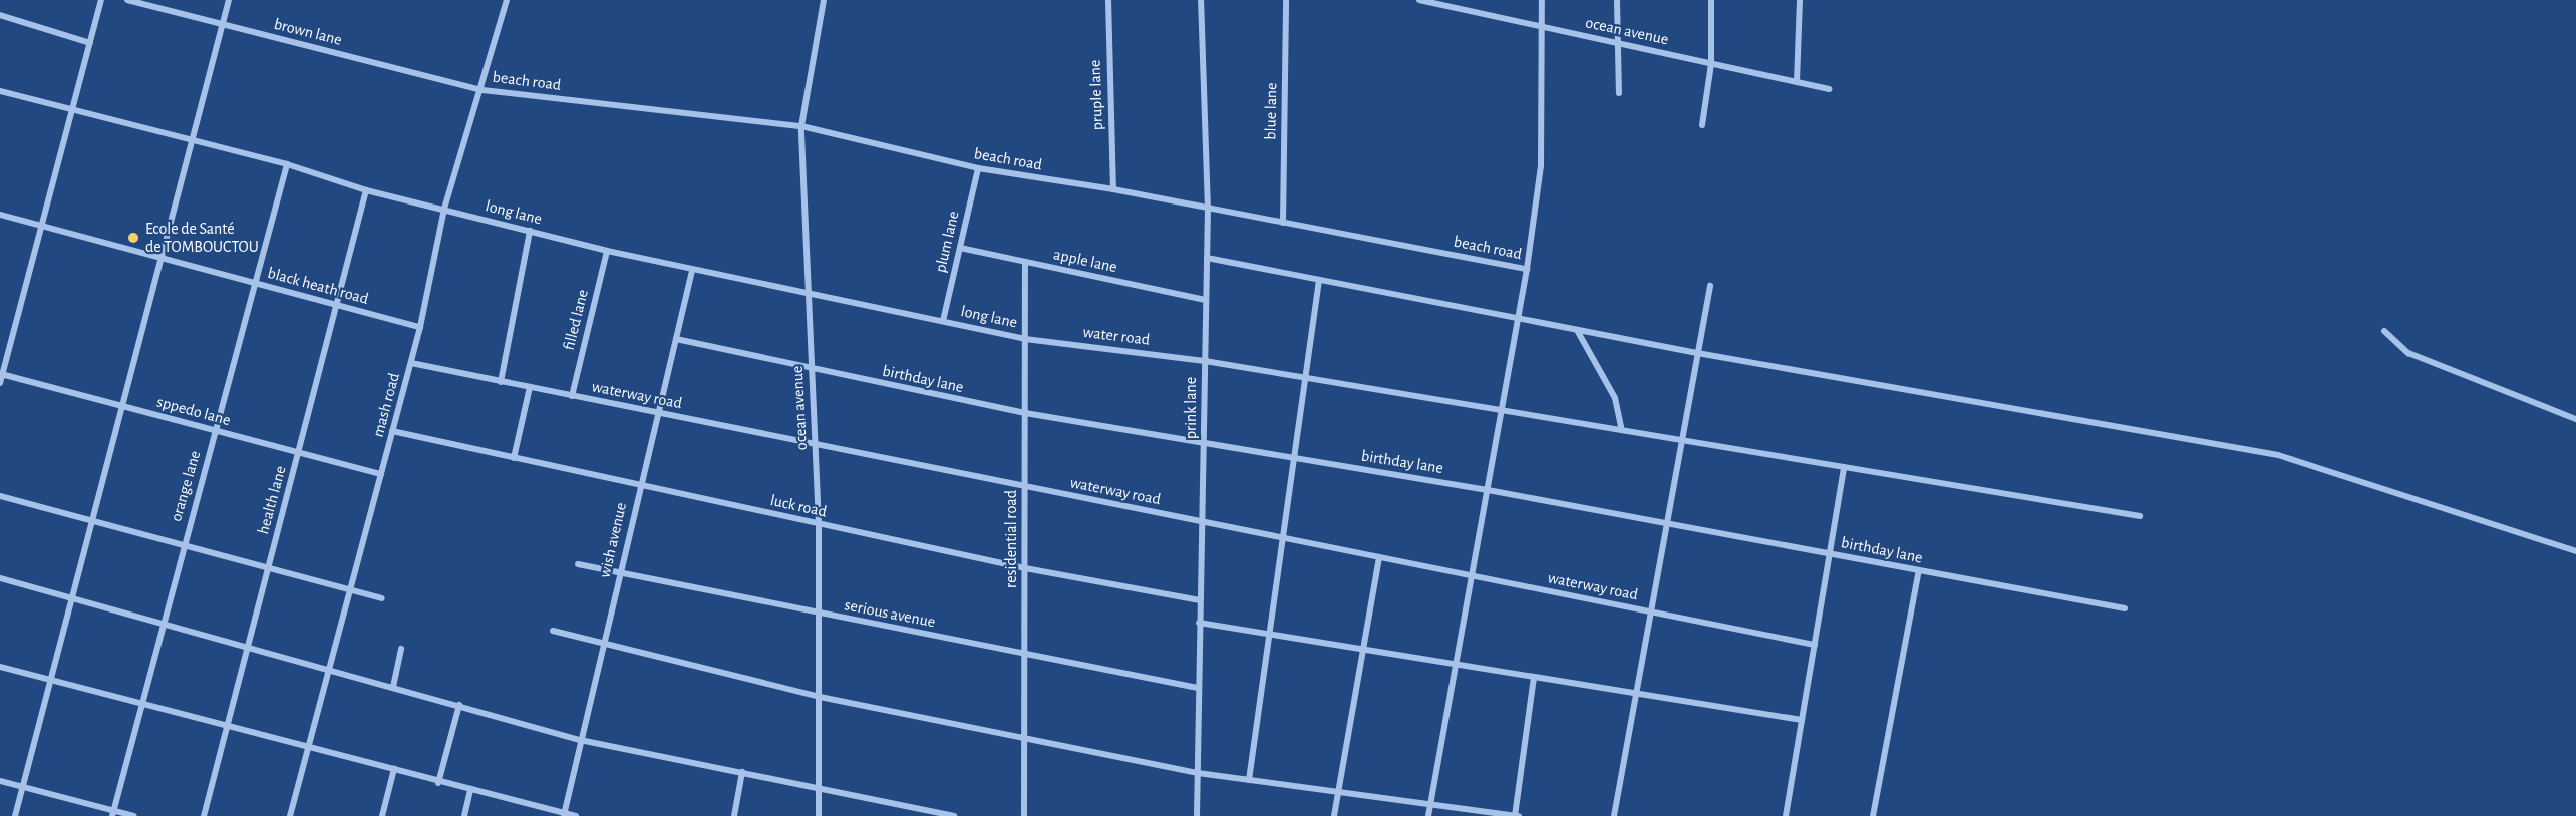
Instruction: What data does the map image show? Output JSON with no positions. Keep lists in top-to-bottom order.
{
  "streets": {
    "street": [
      "ocean avenue",
      "brown lane",
      "beach road",
      "pruple lane",
      "blue lane",
      "long lane",
      "plum lane",
      "apple lane",
      "black heath road",
      "filled lane",
      "water road",
      "birthday lane",
      "waterway road",
      "mash road",
      "prink lane",
      "sppedo lane",
      "orange lane",
      "health lane",
      "luck road",
      "residential road",
      "wish avenue",
      "serious avenue"
    ]
  },
  "crossings": [
    ["ocean avenue", "beach road"],
    ["ocean avenue", "long lane"],
    ["ocean avenue", "birthday lane"],
    ["ocean avenue", "waterway road"],
    ["ocean avenue", "luck road"],
    ["ocean avenue", "serious avenue"],
    ["brown lane", "beach road"],
    ["brown lane", "mash road"],
    ["beach road", "pruple lane"],
    ["beach road", "blue lane"],
    ["beach road", "plum lane"],
    ["beach road", "mash road"],
    ["beach road", "prink lane"],
    ["long lane", "plum lane"],
    ["long lane", "filled lane"],
    ["long lane", "water road"],
    ["long lane", "mash road"],
    ["long lane", "orange lane"],
    ["long lane", "health lane"],
    ["long lane", "residential road"],
    ["long lane", "wish avenue"],
    ["plum lane", "apple lane"],
    ["apple lane", "prink lane"],
    ["apple lane", "residential road"],
    ["black heath road", "mash road"],
    ["black heath road", "orange lane"],
    ["black heath road", "health lane"],
    ["filled lane", "waterway road"],
    ["water road", "prink lane"],
    ["water road", "residential road"],
    ["birthday lane", "prink lane"],
    ["birthday lane", "residential road"],
    ["birthday lane", "wish avenue"],
    ["waterway road", "mash road"],
    ["waterway road", "prink lane"],
    ["waterway road", "residential road"],
    ["waterway road", "wish avenue"],
    ["mash road", "sppedo lane"],
    ["mash road", "luck road"],
    ["prink lane", "luck road"],
    ["prink lane", "serious avenue"],
    ["sppedo lane", "orange lane"],
    ["sppedo lane", "health lane"],
    ["luck road", "residential road"],
    ["luck road", "wish avenue"],
    ["residential road", "serious avenue"],
    ["wish avenue", "serious avenue"]
  ],
  "places": ["Ecole de Santé de TOMBOUCTOU"]
}
